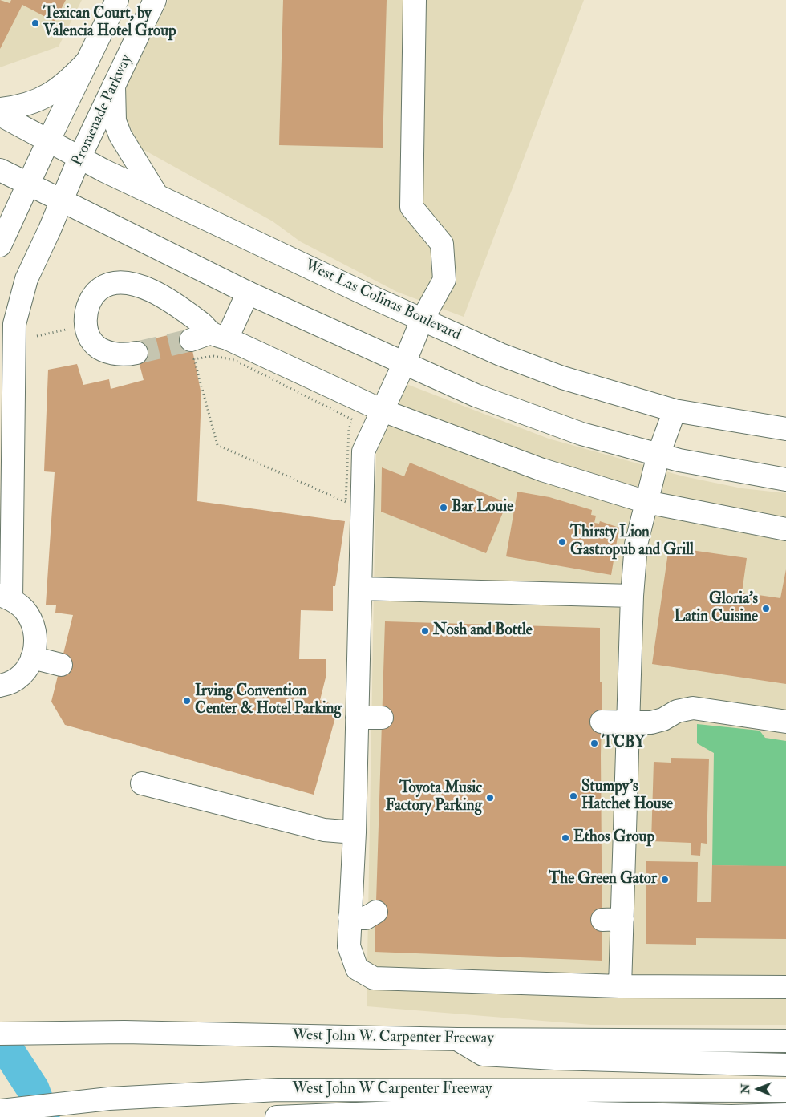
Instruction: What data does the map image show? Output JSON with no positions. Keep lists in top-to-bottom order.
{
  "streets": {
    "main road": [
      "Promenade Parkway",
      "West Las Colinas Boulevard",
      "West John W. Carpenter Freeway",
      "West John W Carpenter Freeway"
    ]
  },
  "crossings": [
    ["Promenade Parkway", "West Las Colinas Boulevard"]
  ],
  "places": [
    "Texican Court, by Valencia Hotel Group",
    "Bar Louie",
    "Thirsty Lion Gastropub and Grill",
    "Gloria's Latin Cuisine",
    "Nosh and Bottle",
    "Irving Convention Center & Hotel Parking",
    "TCBY",
    "Stumpy's Hatchet House",
    "Toyota Music Factory Parking",
    "Ethos Group",
    "The Green Gator"
  ],
  "north": "left"
}
